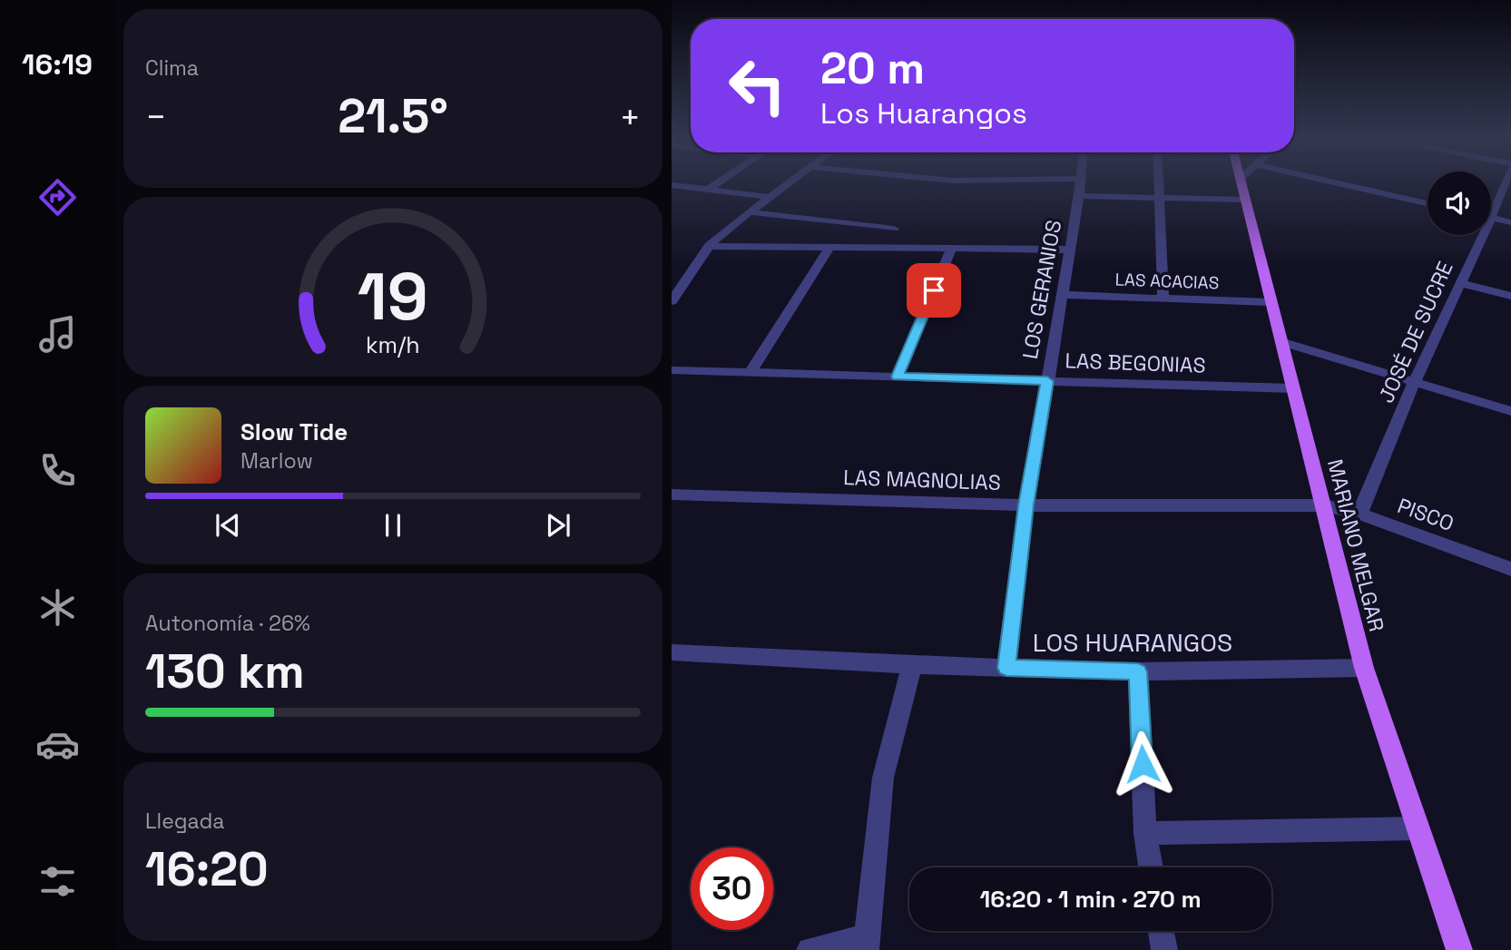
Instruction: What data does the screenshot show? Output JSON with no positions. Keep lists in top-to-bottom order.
{
  "streets": {
    "main road": ["MARIANO MELGAR"],
    "street": [
      "LAS ACACIAS",
      "LOS GERANIOS",
      "JOSÉ DE SUCRE",
      "LAS BEGONIAS",
      "LAS MAGNOLIAS",
      "PISCO",
      "LOS HUARANGOS"
    ]
  },
  "crossings": [
    ["LAS ACACIAS", "LOS GERANIOS"],
    ["LAS ACACIAS", "MARIANO MELGAR"],
    ["LOS GERANIOS", "LAS BEGONIAS"],
    ["LOS GERANIOS", "LAS MAGNOLIAS"],
    ["LOS GERANIOS", "LOS HUARANGOS"],
    ["JOSÉ DE SUCRE", "PISCO"],
    ["LAS BEGONIAS", "MARIANO MELGAR"],
    ["LAS MAGNOLIAS", "PISCO"],
    ["LAS MAGNOLIAS", "MARIANO MELGAR"],
    ["PISCO", "MARIANO MELGAR"],
    ["MARIANO MELGAR", "LOS HUARANGOS"]
  ],
  "page": {
    "tabs": "16:19",
    "tile": [
      "Clima",
      ["Autonomía · 26%", "130 km"],
      ["Llegada", "16:20"]
    ],
    "turn": ["20 m", "Los Huarangos"],
    "heat": ["−", "21.5°", "+"],
    "song": ["Slow Tide", "Marlow"],
    "limit": "30",
    "trip": "16:20 · 1 min · 270 m",
    "gauge": ["19", "km/h"]
  }
}
